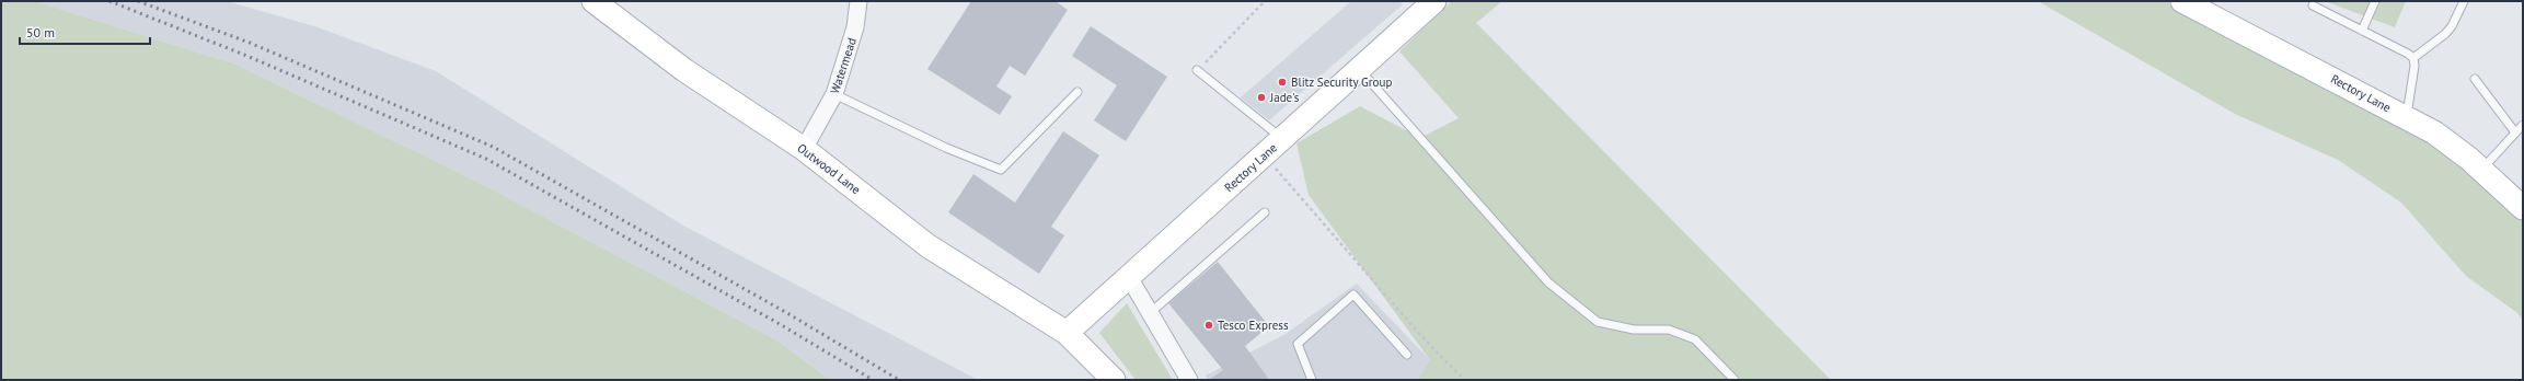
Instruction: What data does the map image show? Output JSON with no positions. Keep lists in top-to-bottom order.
{
  "streets": {
    "main road": ["Rectory Lane", "Outwood Lane"],
    "street": ["Watermead"]
  },
  "crossings": [
    ["Watermead", "Outwood Lane"],
    ["Rectory Lane", "Outwood Lane"]
  ],
  "places": ["Blitz Security Group", "Jade's", "Tesco Express"],
  "scale_bar": "50 m"
}
